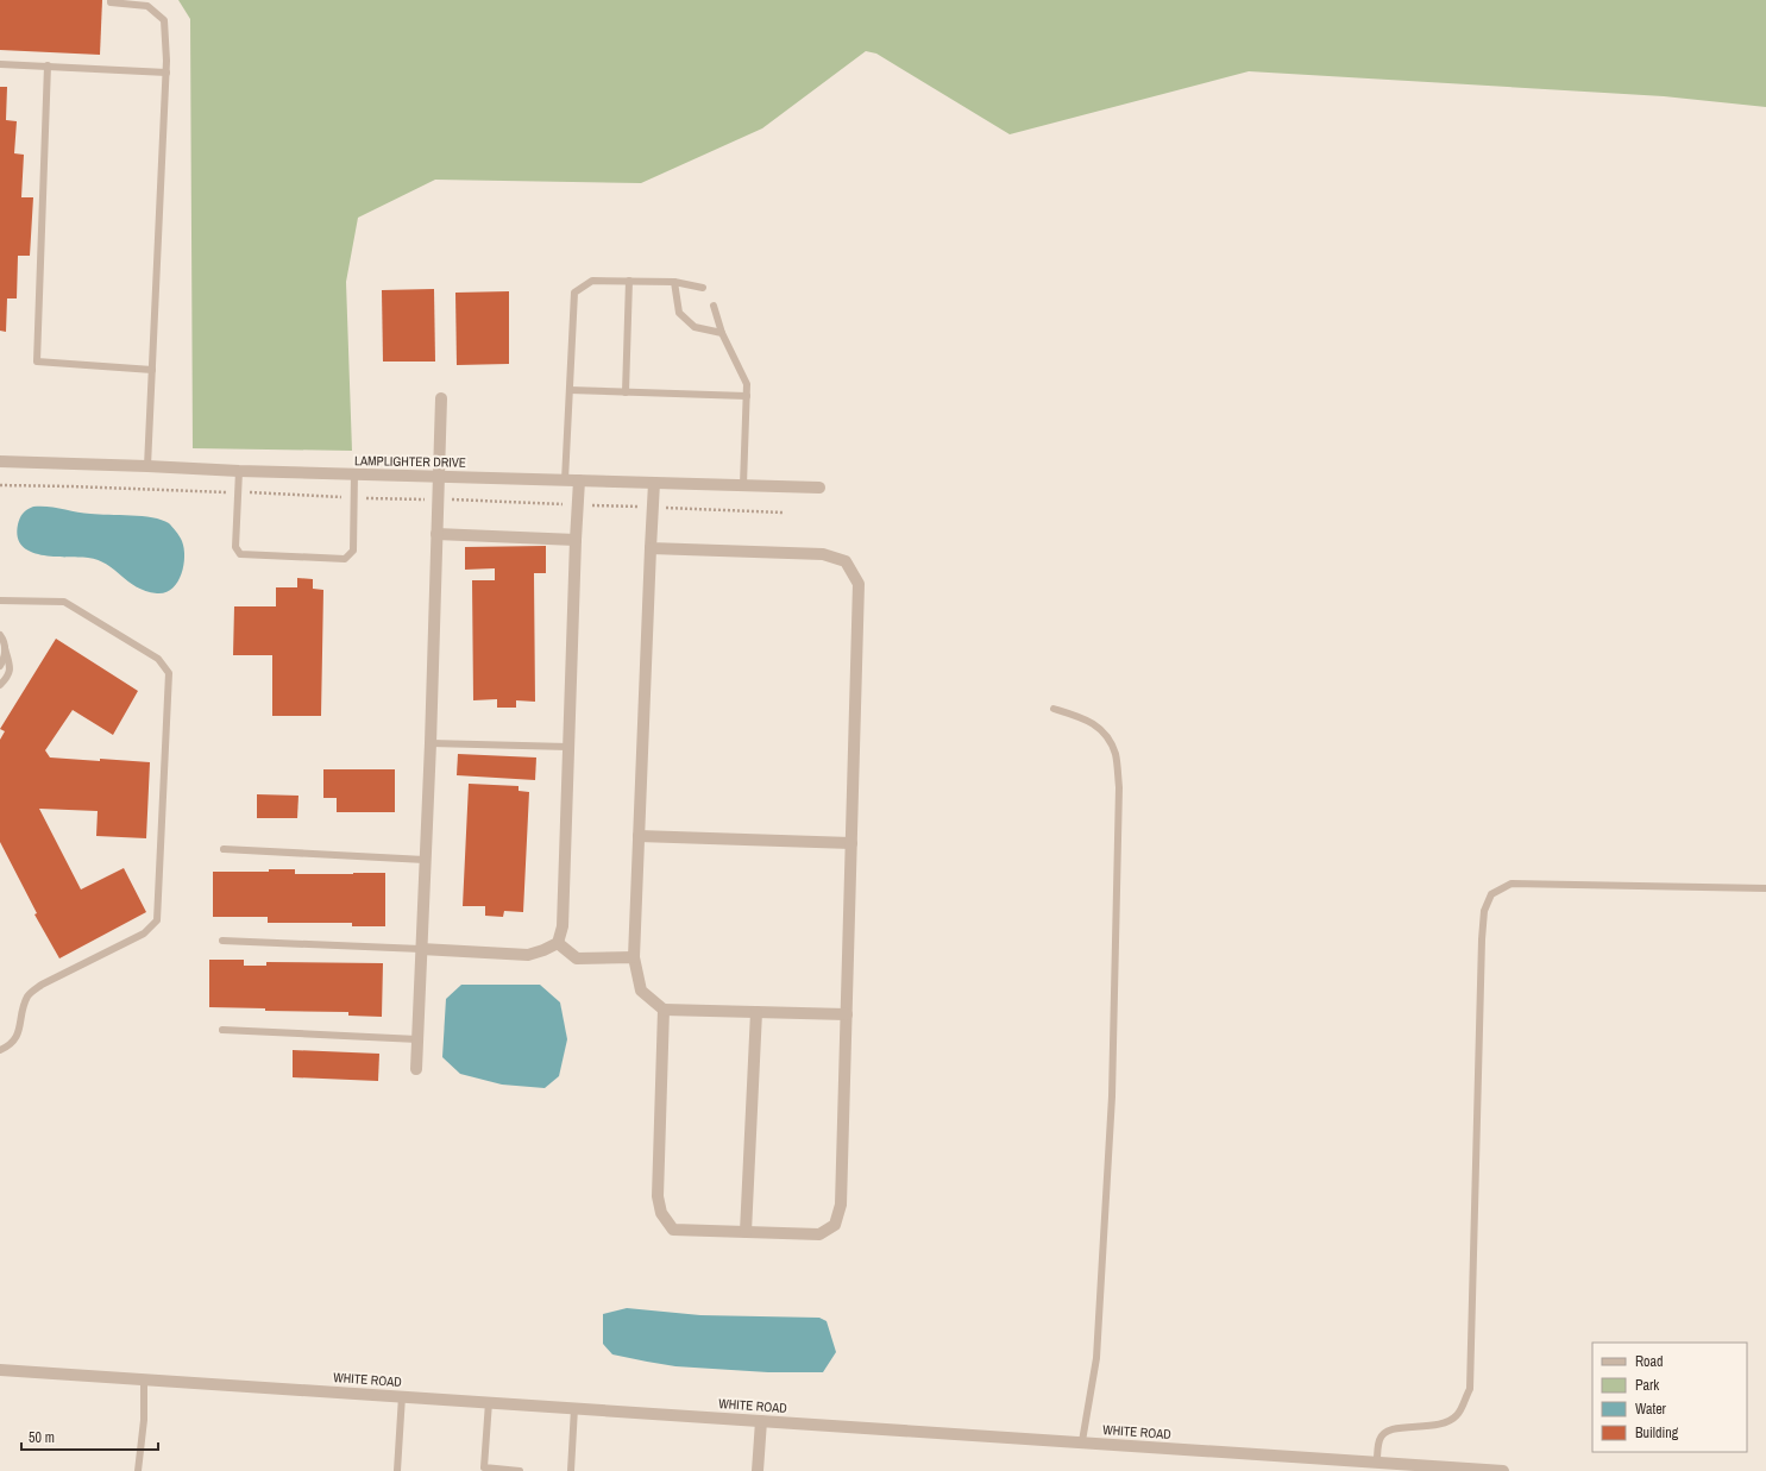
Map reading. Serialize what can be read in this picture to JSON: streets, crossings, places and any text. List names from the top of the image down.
{
  "streets": {
    "street": ["LAMPLIGHTER DRIVE", "WHITE ROAD"]
  },
  "legend": [
    "Road",
    "Park",
    "Water",
    "Building"
  ],
  "scale_bar": "50 m"
}
